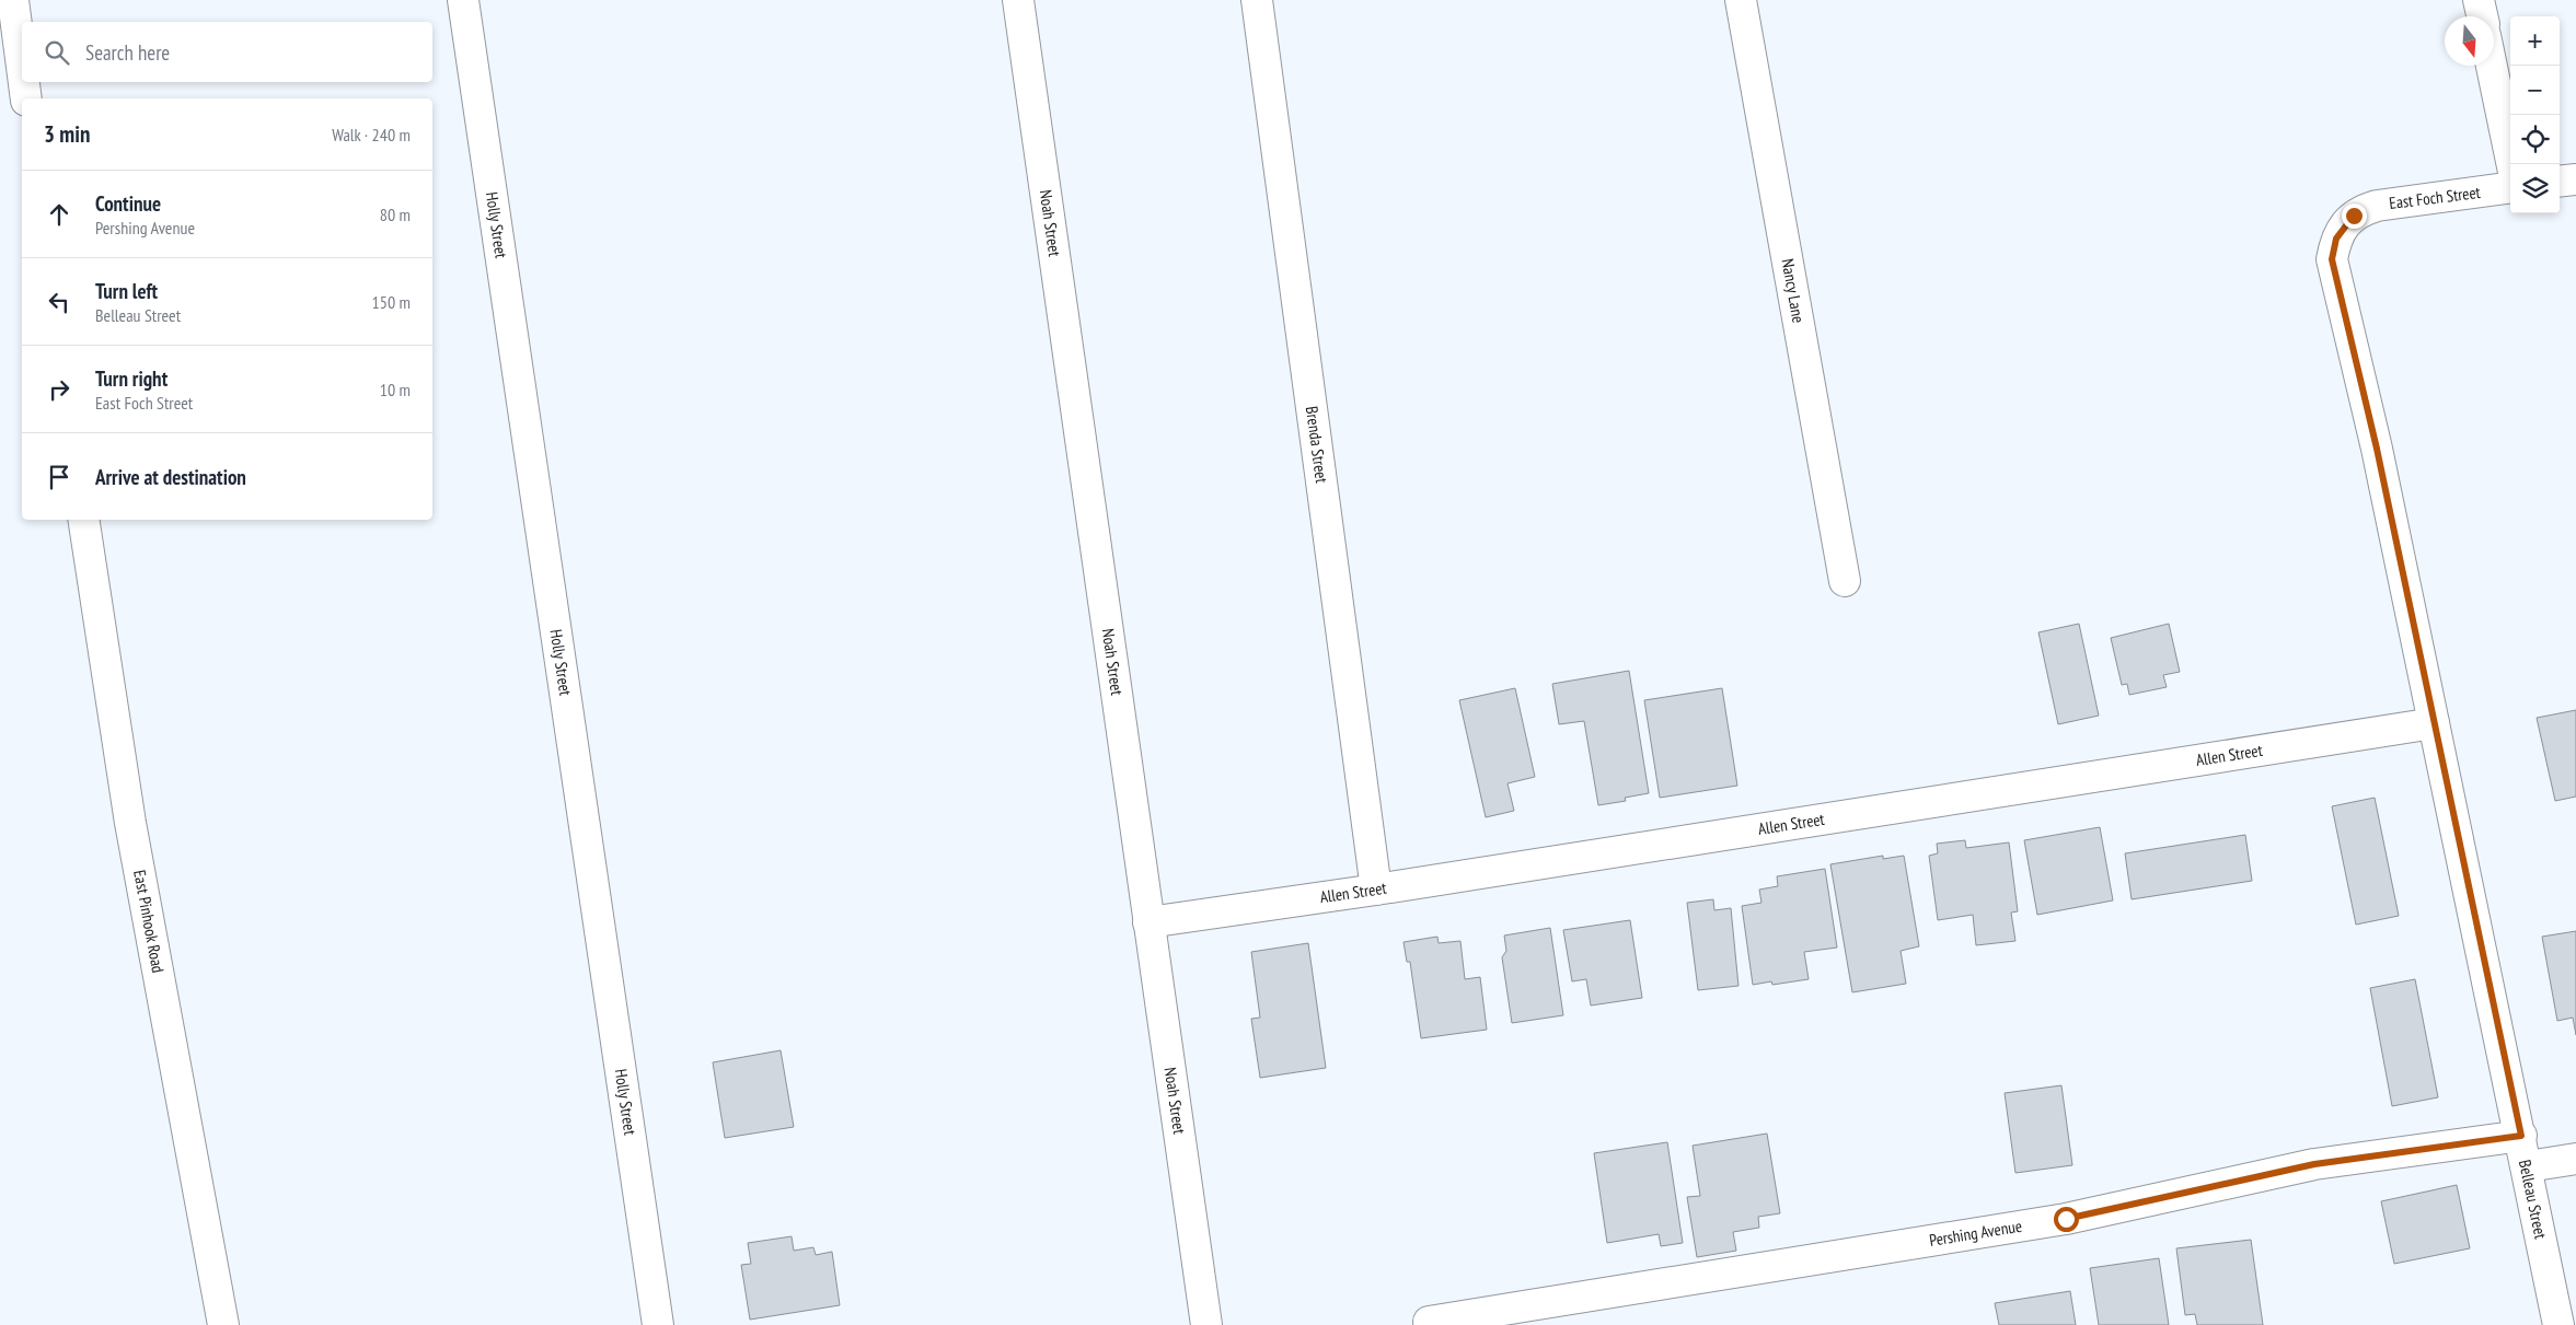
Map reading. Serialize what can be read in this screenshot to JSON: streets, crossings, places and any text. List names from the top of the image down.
{
  "streets": {
    "street": [
      "East Foch Street",
      "Holly Street",
      "Noah Street",
      "Nancy Lane",
      "Brenda Street",
      "Allen Street",
      "East Pinhook Road",
      "Belleau Street",
      "Pershing Avenue"
    ]
  },
  "crossings": [
    ["East Foch Street", "Belleau Street"],
    ["Noah Street", "Allen Street"],
    ["Brenda Street", "Allen Street"],
    ["Allen Street", "Belleau Street"],
    ["Belleau Street", "Pershing Avenue"]
  ],
  "north": "bottom",
  "page": {
    "map_buttons": ["+", "−"],
    "search": "Search here",
    "heading": ["3 min", "Walk · 240 m"],
    "list": [
      ["Continue", "Pershing Avenue", "80 m"],
      ["Turn left", "Belleau Street", "150 m"],
      ["Turn right", "East Foch Street", "10 m"],
      "Arrive at destination"
    ]
  }
}
